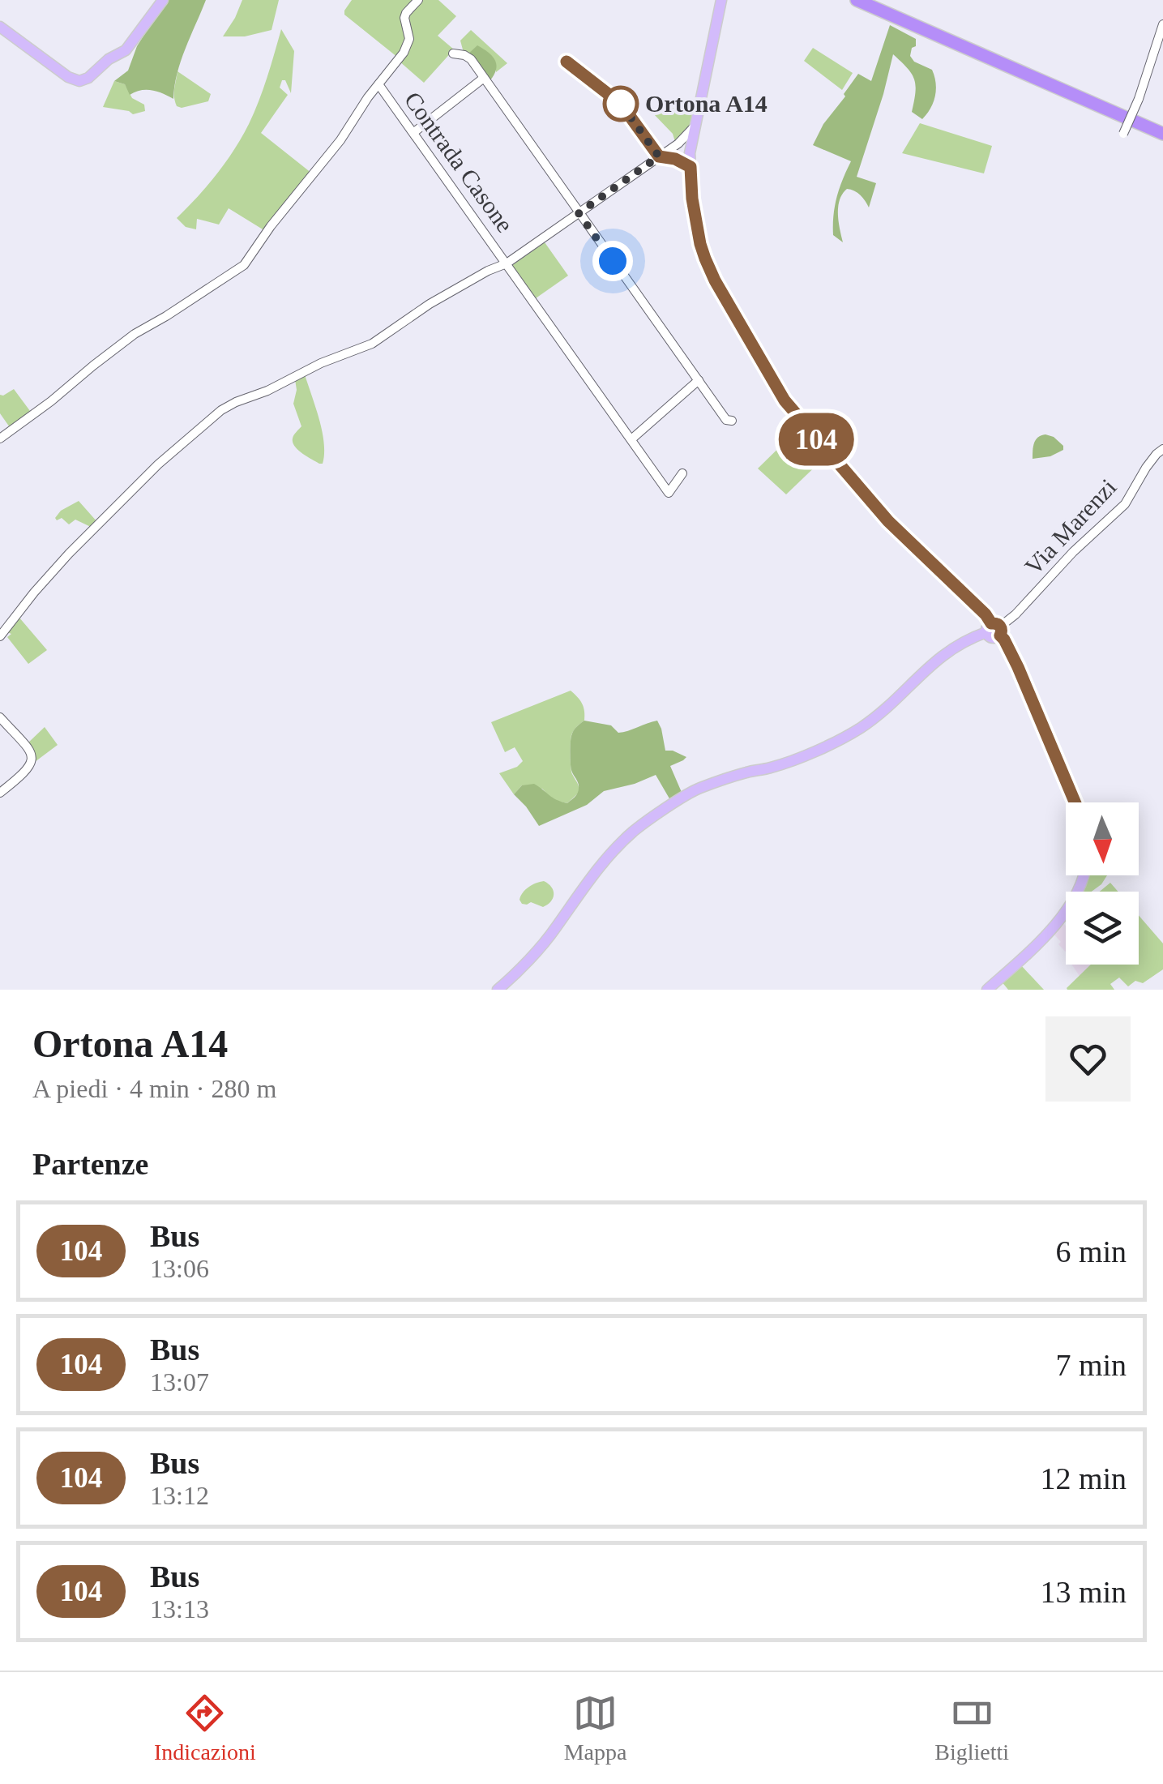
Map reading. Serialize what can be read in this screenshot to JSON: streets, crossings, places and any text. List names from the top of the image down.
{
  "streets": {
    "street": ["Contrada Casone", "Via Marenzi"]
  },
  "places": ["Ortona A14"],
  "lines": ["bus line 104"],
  "north": "bottom",
  "page": {
    "on_map": "104",
    "heading": [
      ["Ortona A14", "A piedi · 4 min · 280 m"],
      "Partenze"
    ],
    "list": [
      {
        "mark": "104",
        "name": "Bus",
        "note": "13:06",
        "value": "6 min"
      },
      {
        "mark": "104",
        "name": "Bus",
        "note": "13:07",
        "value": "7 min"
      },
      {
        "mark": "104",
        "name": "Bus",
        "note": "13:12",
        "value": "12 min"
      },
      {
        "mark": "104",
        "name": "Bus",
        "note": "13:13",
        "value": "13 min"
      }
    ],
    "tabs": ["Indicazioni", "Mappa", "Biglietti"]
  }
}
